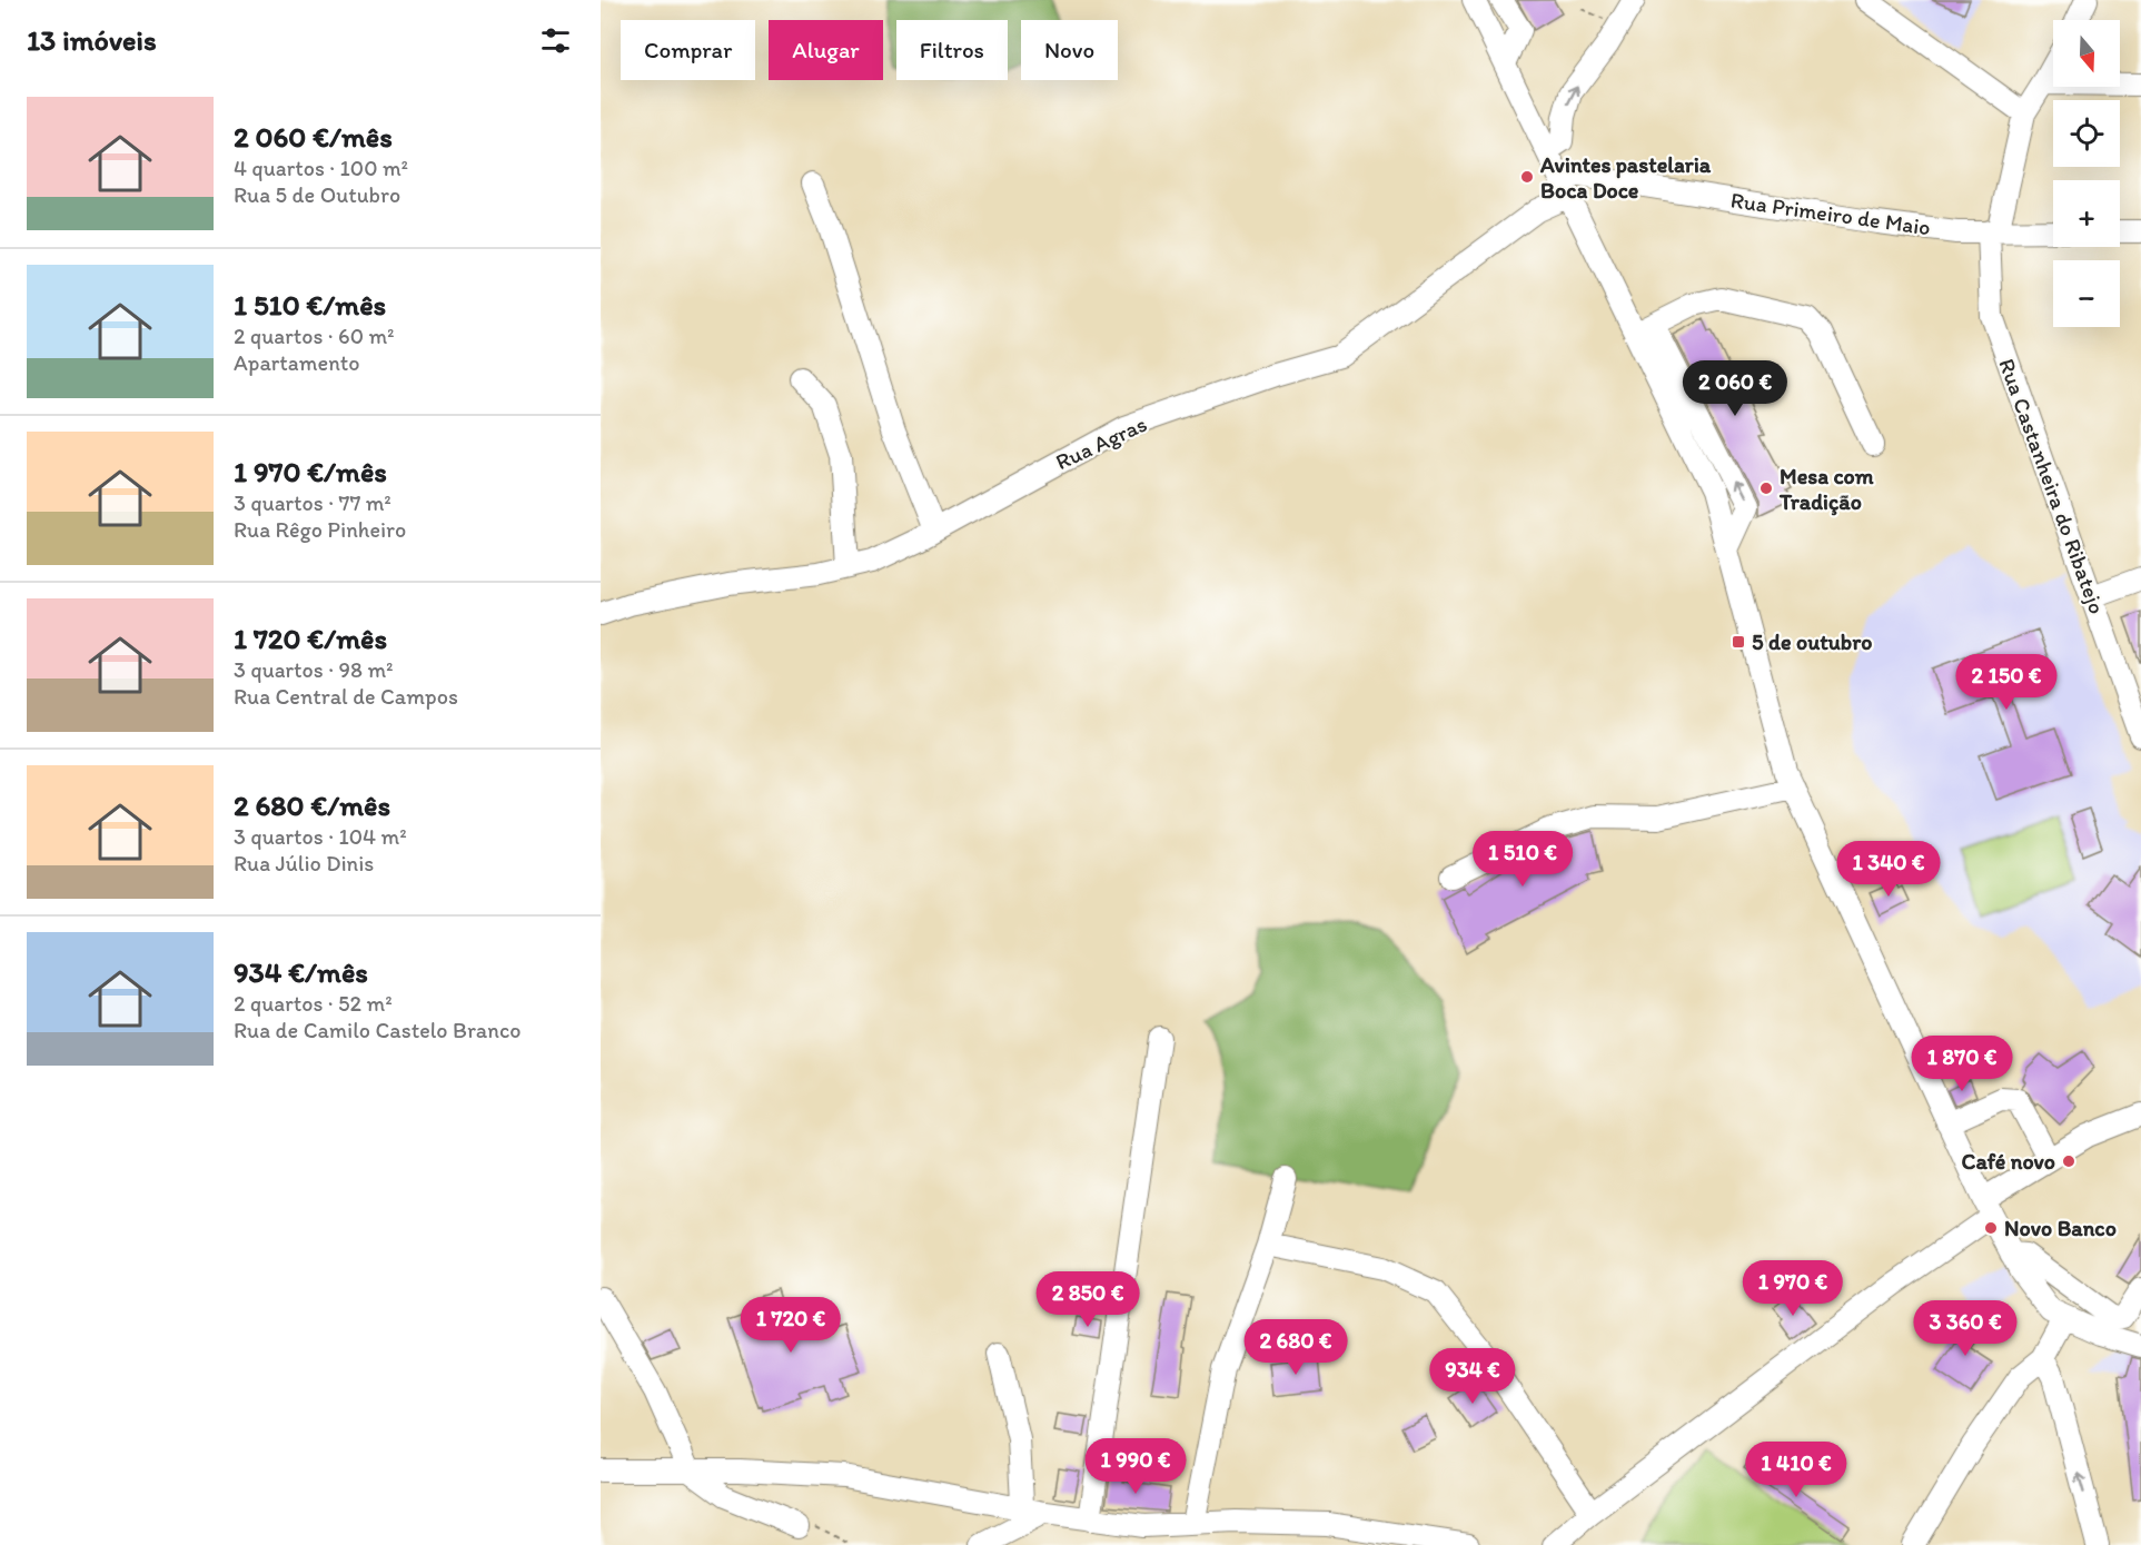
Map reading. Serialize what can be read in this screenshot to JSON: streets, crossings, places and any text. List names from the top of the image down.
{
  "streets": {
    "street": ["Rua Primeiro de Maio", "Rua Agras", "Rua Castanheira do Ribatejo"]
  },
  "crossings": [
    ["Rua Primeiro de Maio", "Rua Castanheira do Ribatejo"]
  ],
  "places": {
    "other": [
      "Avintes pastelaria Boca Doce",
      "Mesa com Tradição",
      "Café novo",
      "Novo Banco"
    ],
    "transit": ["5 de outubro"]
  },
  "north": "bottom",
  "page": {
    "heading": "13 imóveis",
    "map_buttons": ["+", "−"],
    "chip": [
      "Comprar",
      "Alugar",
      "Filtros",
      "Novo"
    ],
    "list": [
      {
        "name": "2 060 €/mês",
        "note": "4 quartos · 100 m² · Rua 5 de Outubro"
      },
      {
        "name": "1 510 €/mês",
        "note": "2 quartos · 60 m² · Apartamento"
      },
      {
        "name": "1 970 €/mês",
        "note": "3 quartos · 77 m² · Rua Rêgo Pinheiro"
      },
      {
        "name": "1 720 €/mês",
        "note": "3 quartos · 98 m² · Rua Central de Campos"
      },
      {
        "name": "2 680 €/mês",
        "note": "3 quartos · 104 m² · Rua Júlio Dinis"
      },
      {
        "name": "934 €/mês",
        "note": "2 quartos · 52 m² · Rua de Camilo Castelo Branco"
      }
    ],
    "price": [
      "2 060 €",
      "2 150 €",
      "1 510 €",
      "1 340 €",
      "1 870 €",
      "1 970 €",
      "2 850 €",
      "1 720 €",
      "3 360 €",
      "2 680 €",
      "934 €",
      "1 990 €",
      "1 410 €"
    ]
  }
}
